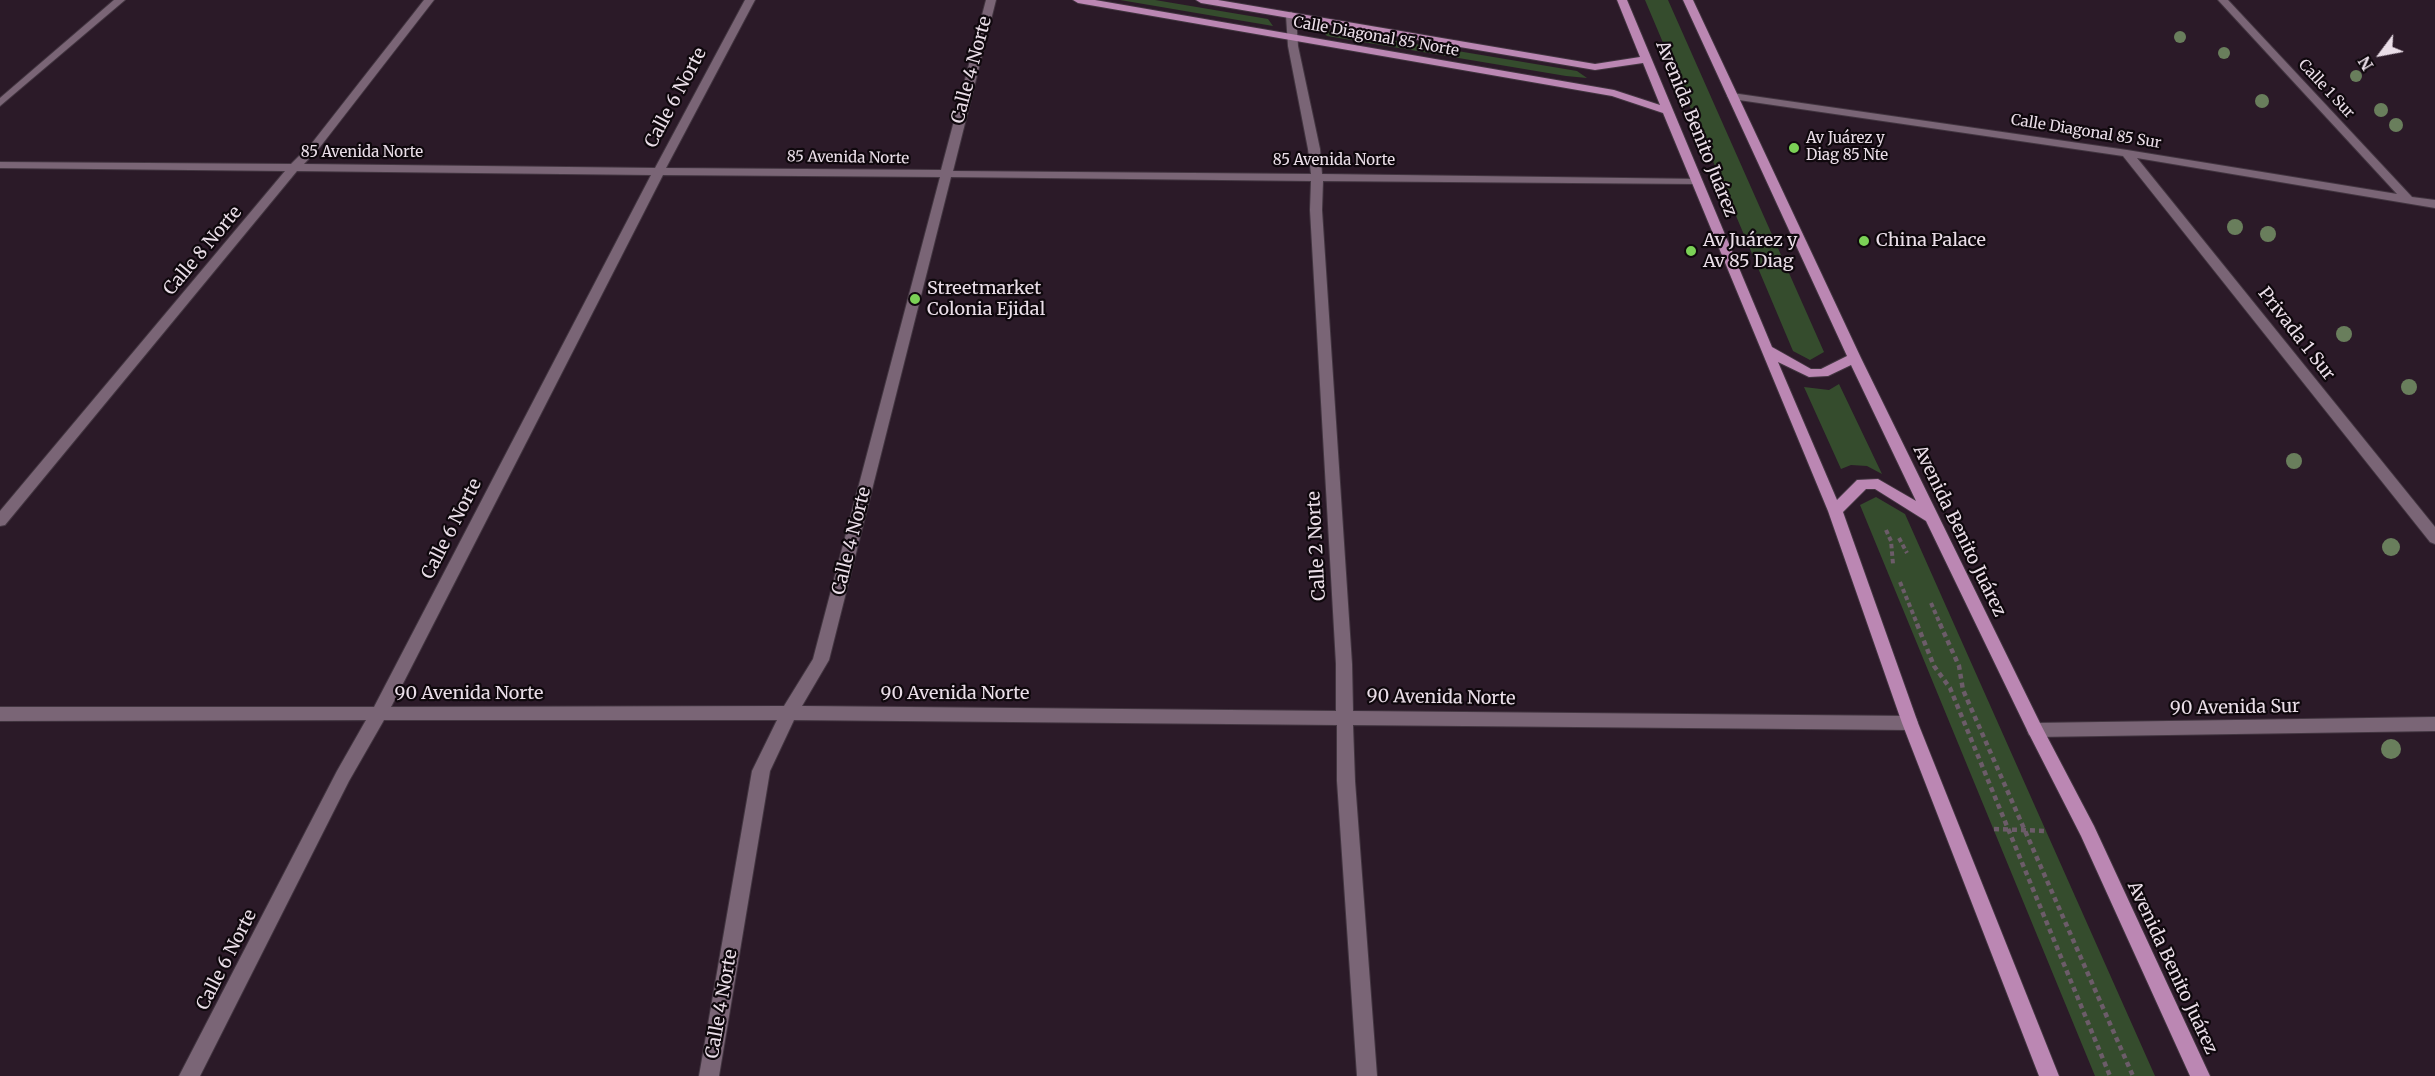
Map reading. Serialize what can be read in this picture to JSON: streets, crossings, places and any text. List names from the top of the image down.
{
  "streets": {
    "main road": ["Calle Diagonal 85 Norte", "Avenida Benito Juárez"],
    "street": [
      "Calle 4 Norte",
      "Calle 1 Sur",
      "Calle 6 Norte",
      "Calle Diagonal 85 Sur",
      "85 Avenida Norte",
      "Calle 8 Norte",
      "Privada 1 Sur",
      "Calle 2 Norte",
      "90 Avenida Norte",
      "90 Avenida Sur"
    ]
  },
  "crossings": [
    ["Calle Diagonal 85 Norte", "Avenida Benito Juárez"],
    ["Calle Diagonal 85 Norte", "Calle 2 Norte"],
    ["Calle 4 Norte", "85 Avenida Norte"],
    ["Calle 4 Norte", "90 Avenida Norte"],
    ["Calle 1 Sur", "Calle Diagonal 85 Sur"],
    ["Calle 6 Norte", "85 Avenida Norte"],
    ["Calle 6 Norte", "90 Avenida Norte"],
    ["Avenida Benito Juárez", "Calle Diagonal 85 Sur"],
    ["Avenida Benito Juárez", "85 Avenida Norte"],
    ["Avenida Benito Juárez", "90 Avenida Norte"],
    ["Avenida Benito Juárez", "90 Avenida Sur"],
    ["Calle Diagonal 85 Sur", "Privada 1 Sur"],
    ["85 Avenida Norte", "Calle 8 Norte"],
    ["85 Avenida Norte", "Calle 2 Norte"],
    ["Calle 2 Norte", "90 Avenida Norte"]
  ],
  "places": [
    "Av Juárez y Diag 85 Nte",
    "China Palace",
    "Av Juárez y Av 85 Diag",
    "Streetmarket Colonia Ejidal"
  ],
  "north": "bottom left"
}
